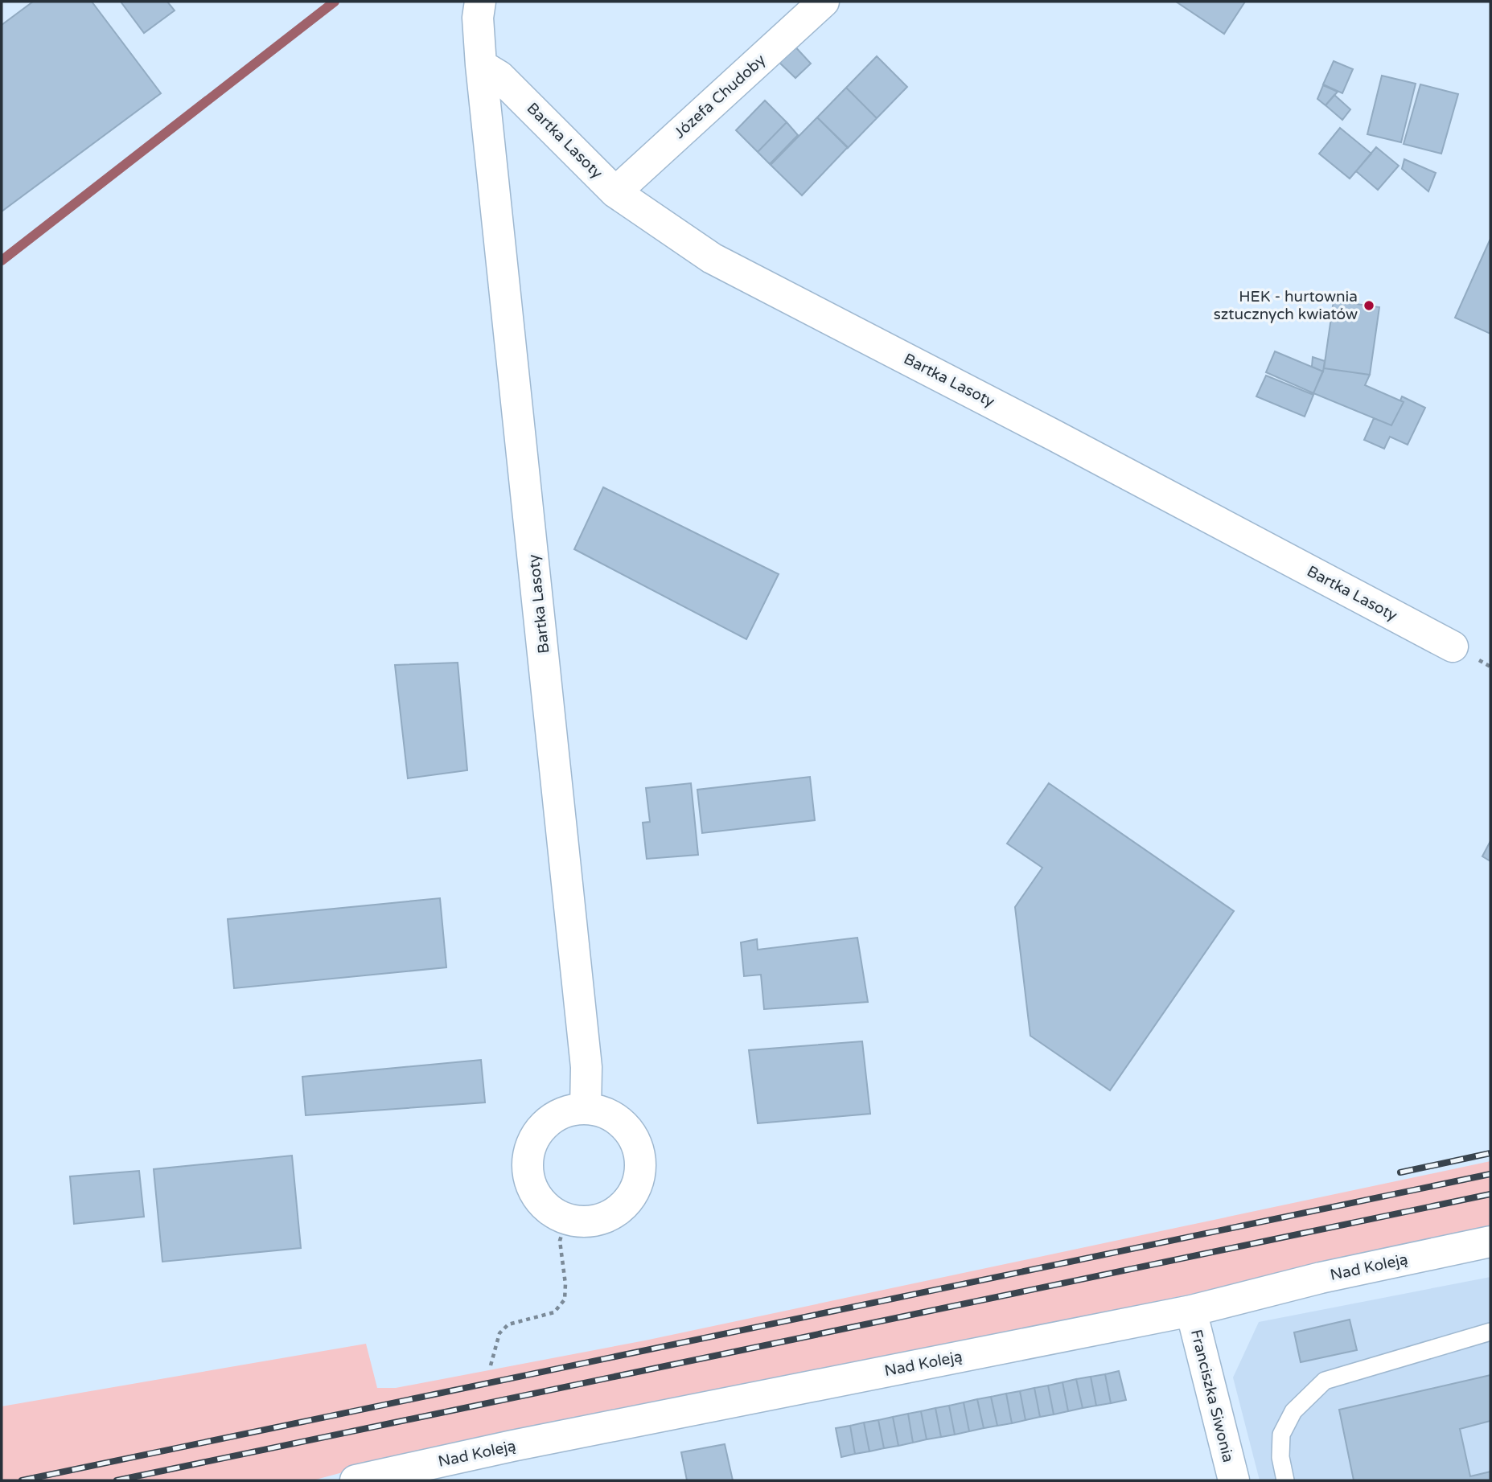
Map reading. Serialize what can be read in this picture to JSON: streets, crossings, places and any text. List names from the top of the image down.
{
  "streets": {
    "street": [
      "Józefa Chudoby",
      "Bartka Lasoty",
      "Nad Koleją",
      "Franciszka Siwonia"
    ]
  },
  "crossings": [
    ["Józefa Chudoby", "Bartka Lasoty"],
    ["Nad Koleją", "Franciszka Siwonia"]
  ],
  "places": ["HEK - hurtownia sztucznych kwiatów"]
}
